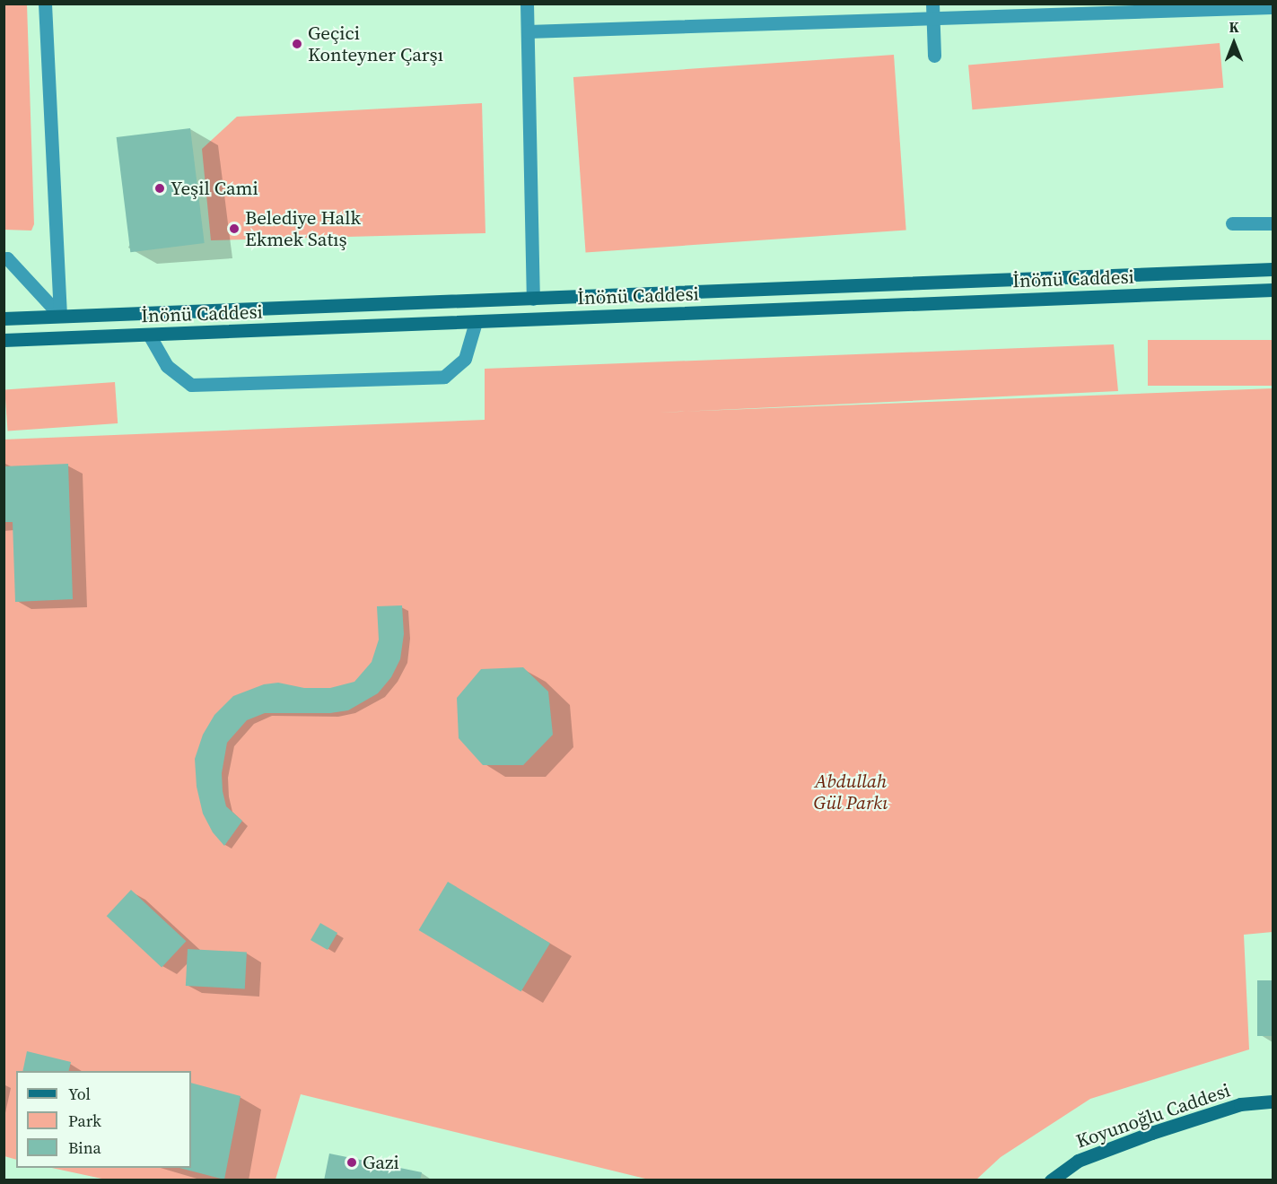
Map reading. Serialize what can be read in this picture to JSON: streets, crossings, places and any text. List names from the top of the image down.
{
  "streets": {
    "main road": ["İnönü Caddesi", "Koyunoğlu Caddesi"]
  },
  "parks": ["Abdullah Gül Parkı"],
  "places": [
    "Geçici Konteyner Çarşı",
    "Yeşil Cami",
    "Belediye Halk Ekmek Satış",
    "Gazi"
  ],
  "legend": ["Yol", "Park", "Bina"],
  "north": "top"
}
